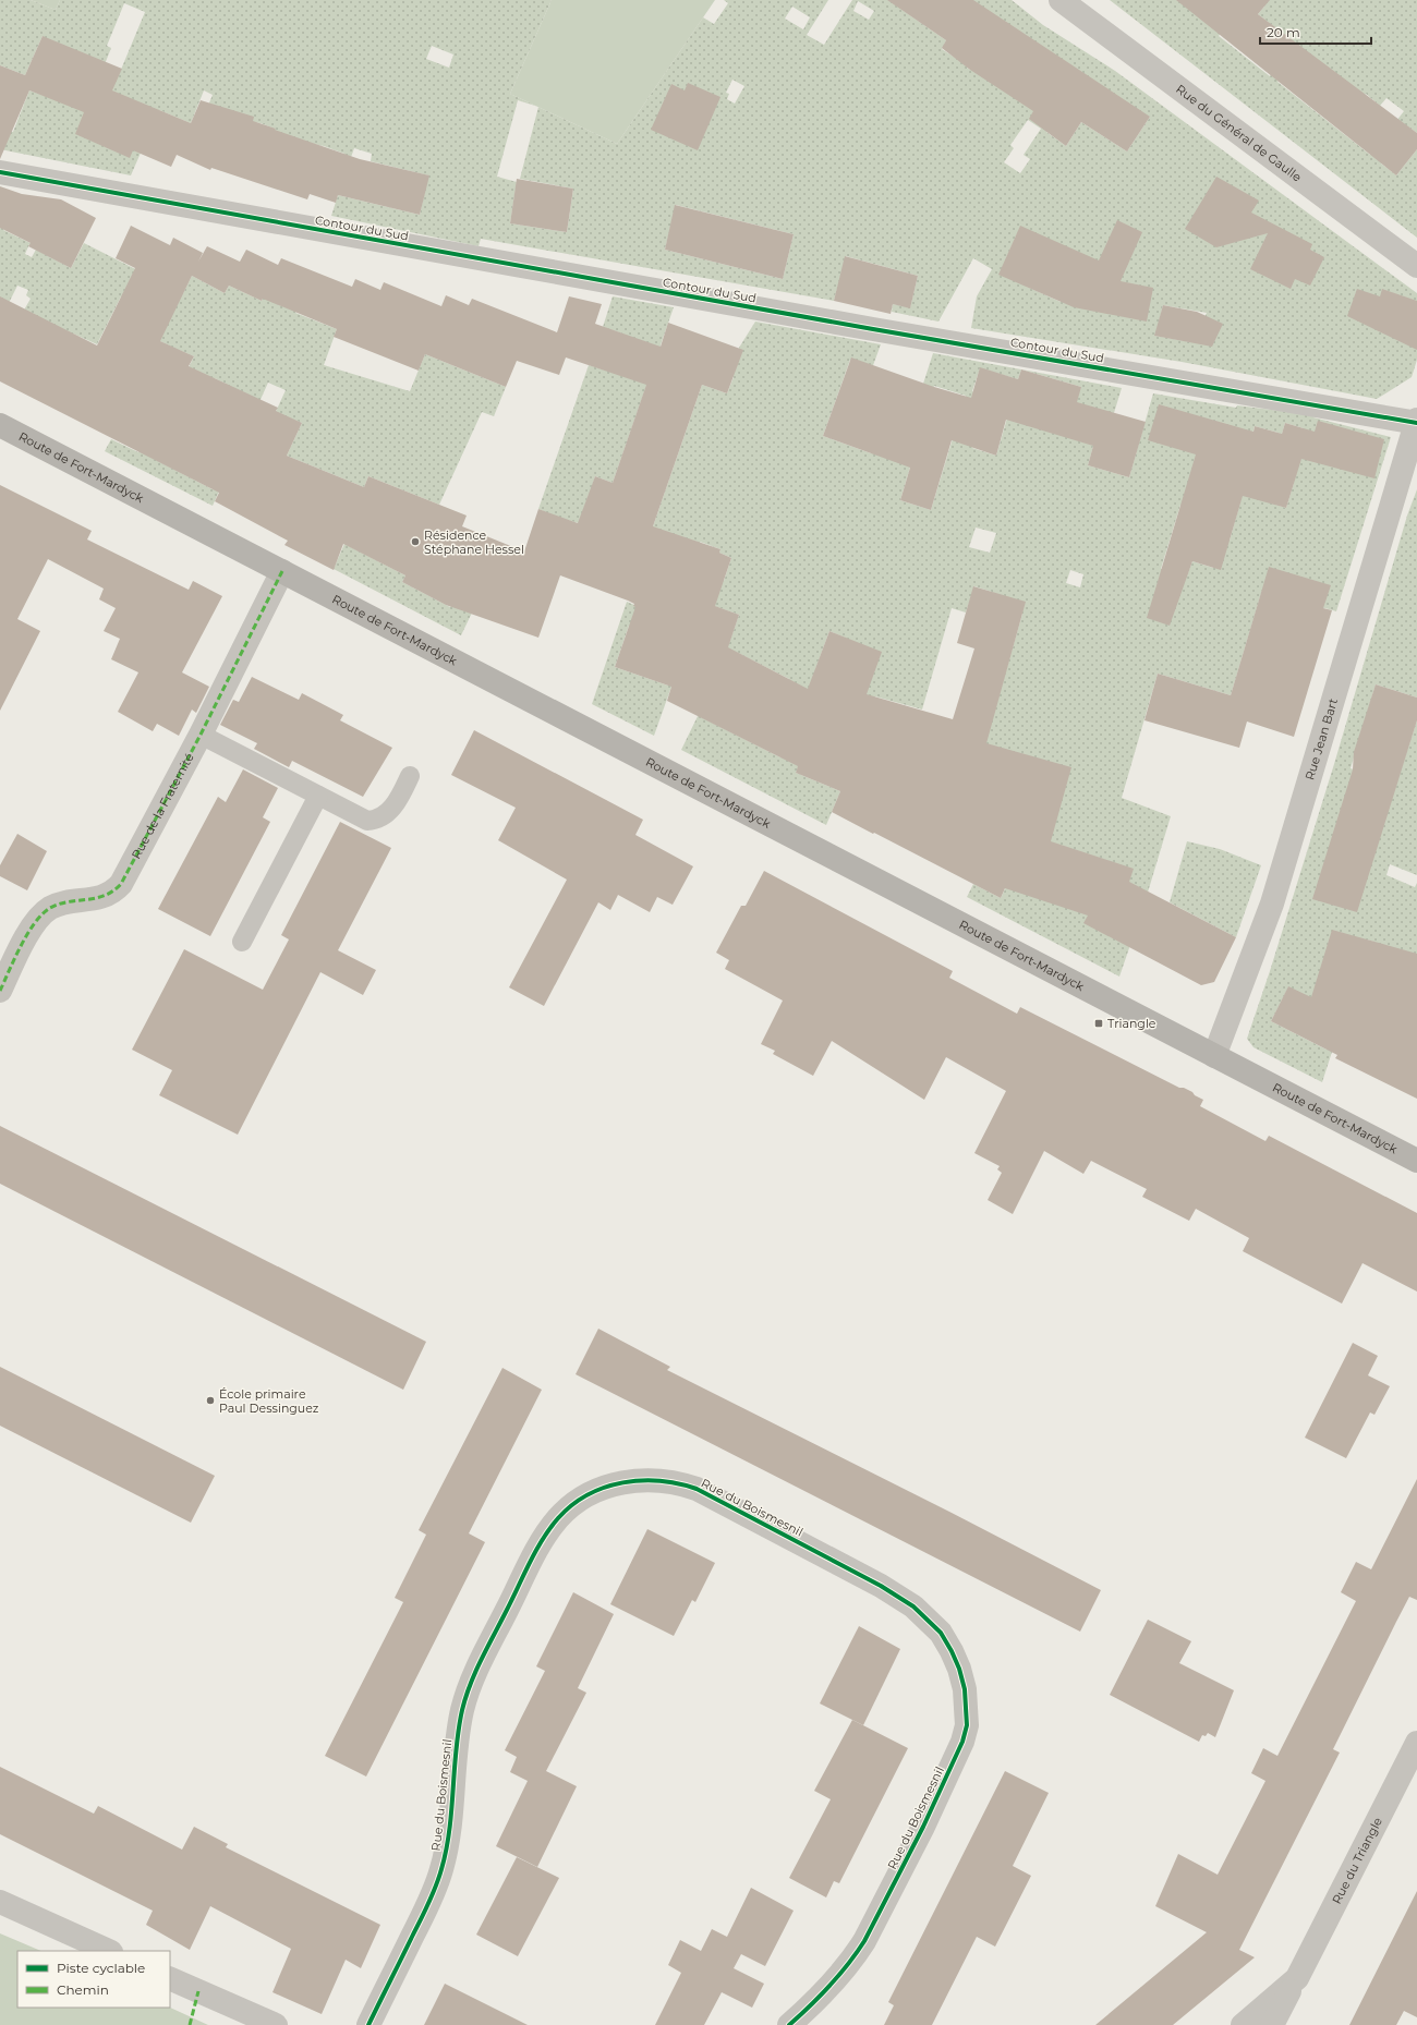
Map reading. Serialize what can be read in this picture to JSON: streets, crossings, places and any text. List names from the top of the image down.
{
  "streets": {
    "main road": ["Route de Fort-Mardyck"],
    "street": [
      "Rue du Général de Gaulle",
      "Contour du Sud",
      "Rue Jean Bart",
      "Rue de la Fraternité",
      "Rue du Boismesnil",
      "Rue du Triangle"
    ]
  },
  "crossings": [
    ["Contour du Sud", "Rue Jean Bart"],
    ["Route de Fort-Mardyck", "Rue Jean Bart"],
    ["Route de Fort-Mardyck", "Rue de la Fraternité"]
  ],
  "places": {
    "other": ["Résidence Stéphane Hessel", "École primaire Paul Dessinguez"],
    "transit": ["Triangle"]
  },
  "legend": ["Piste cyclable", "Chemin"],
  "scale_bar": "20 m"
}
